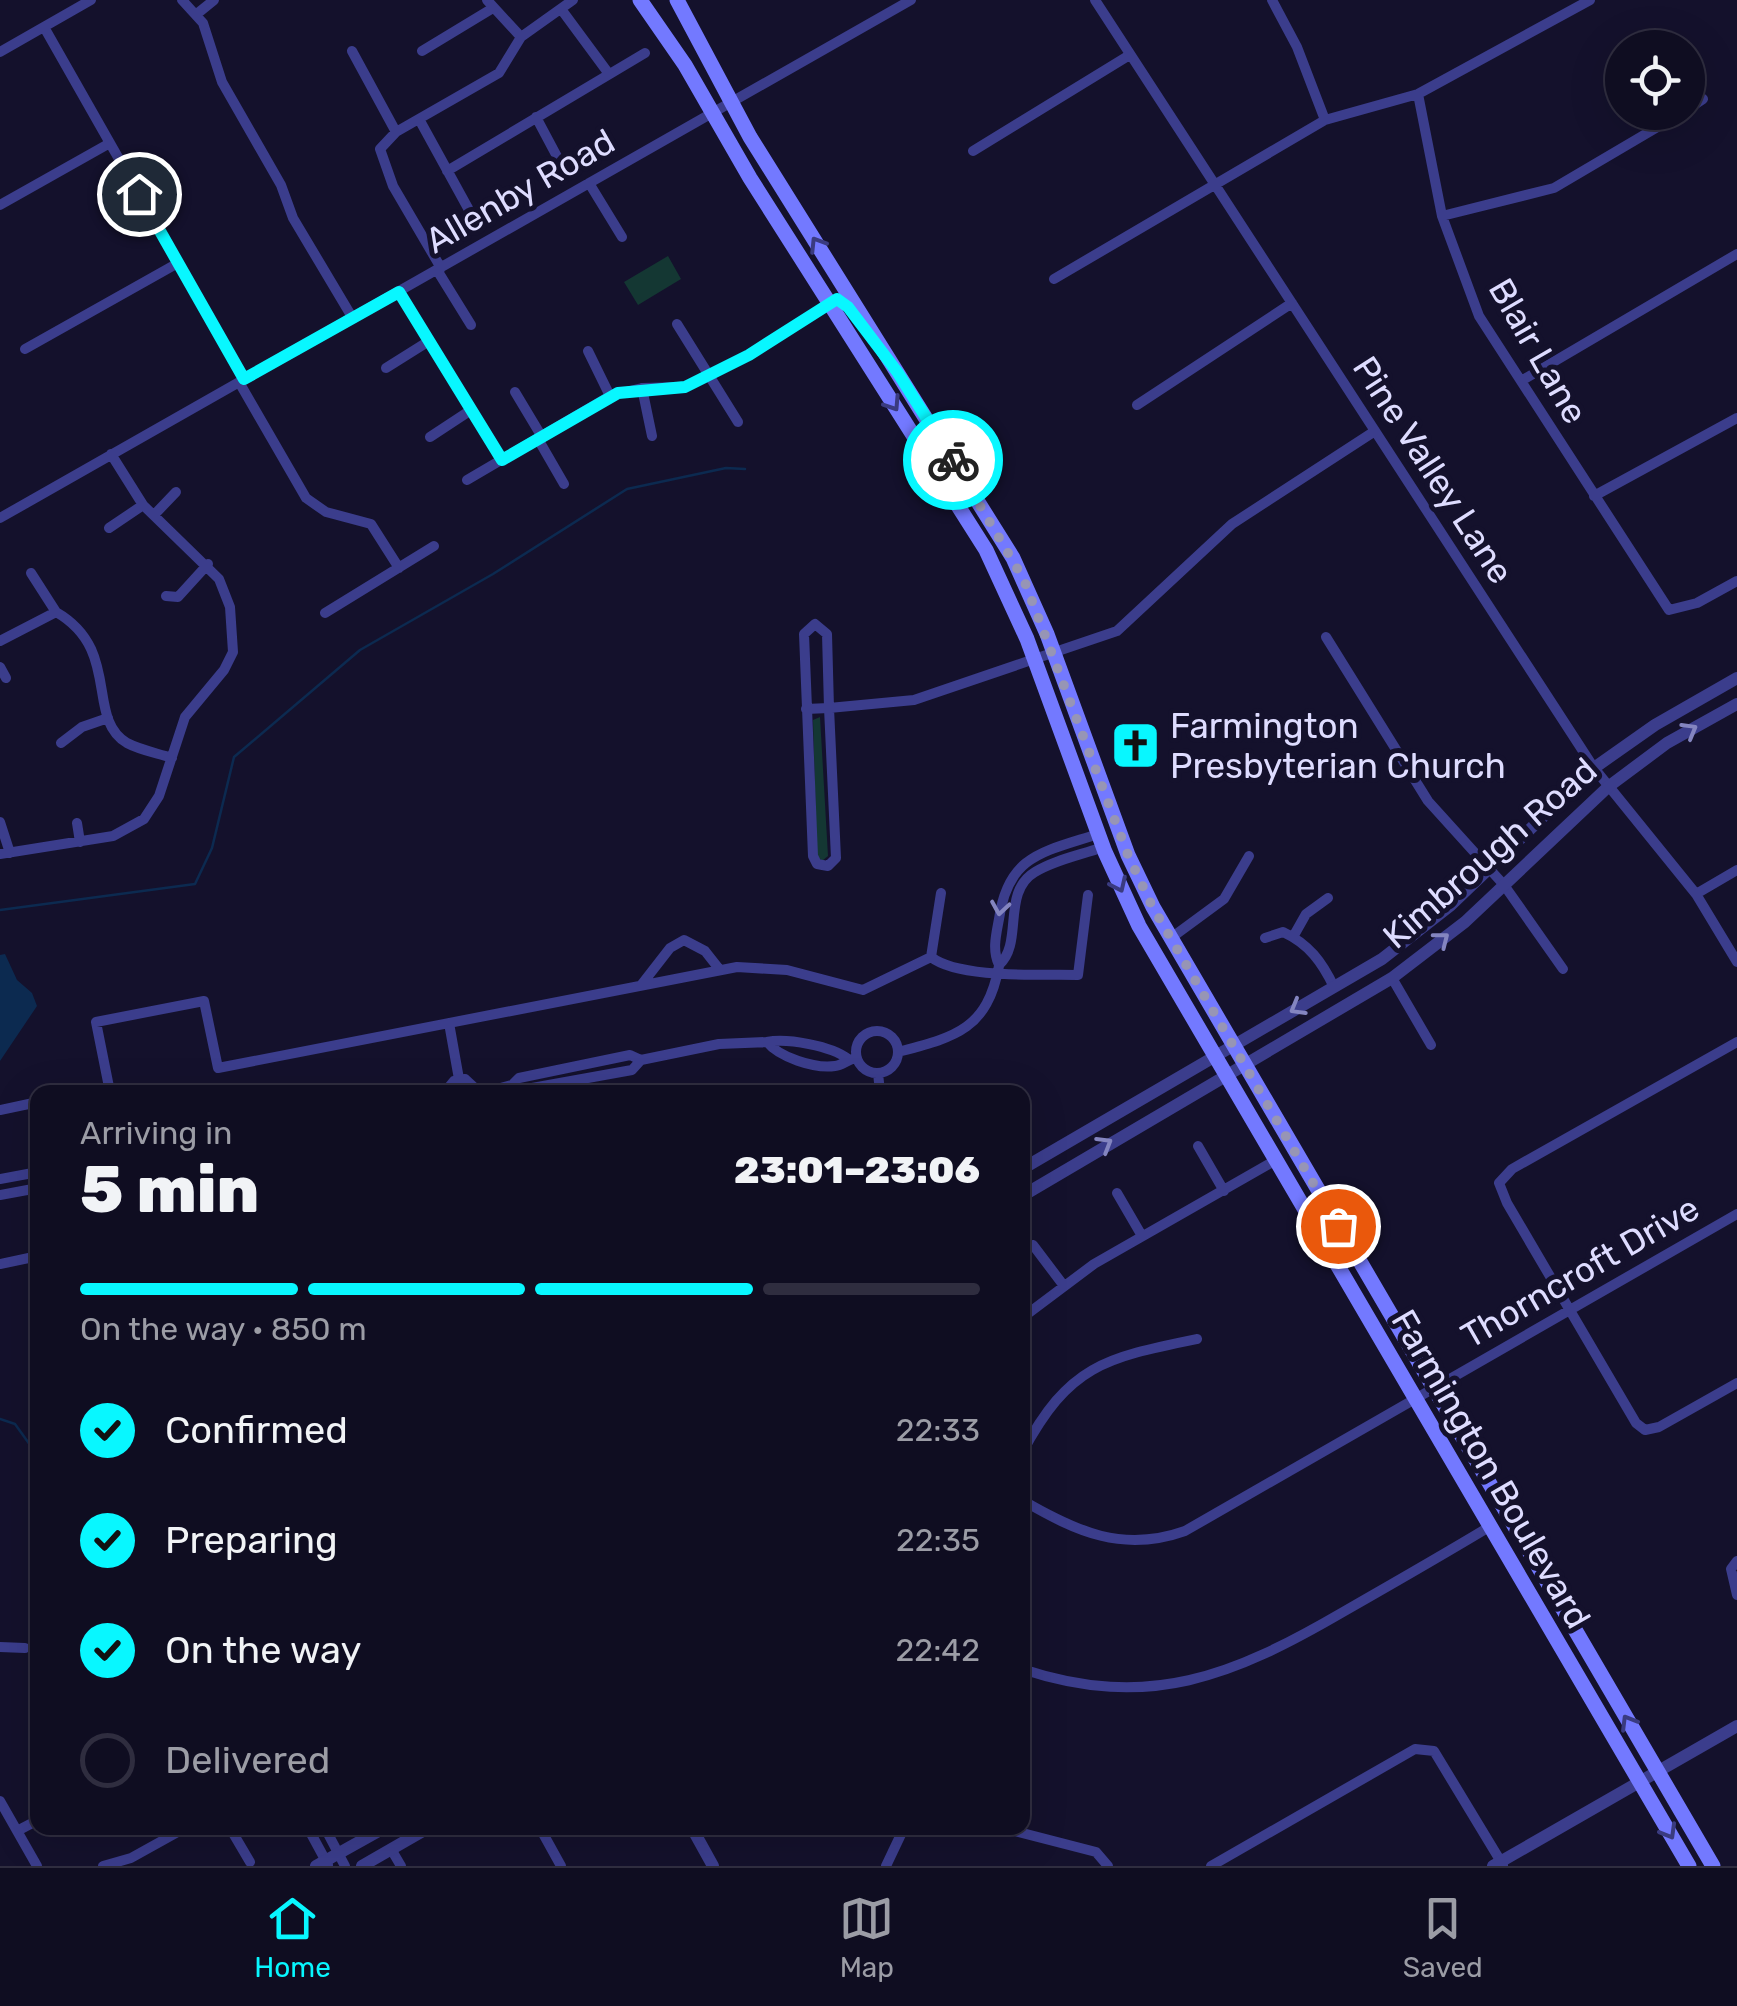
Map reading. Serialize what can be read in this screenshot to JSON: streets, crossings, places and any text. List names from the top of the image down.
{
  "streets": {
    "main road": ["Farmington Boulevard"],
    "street": [
      "Allenby Road",
      "Blair Lane",
      "Pine Valley Lane",
      "Kimbrough Road",
      "Thorncroft Drive"
    ]
  },
  "crossings": [
    ["Allenby Road", "Farmington Boulevard"],
    ["Pine Valley Lane", "Kimbrough Road"],
    ["Kimbrough Road", "Farmington Boulevard"],
    ["Thorncroft Drive", "Farmington Boulevard"]
  ],
  "places": {
    "church": ["Farmington Presbyterian Church"]
  },
  "page": {
    "heading": ["5 min", "Arriving in", "23:01–23:06"],
    "bar": "On the way · 850 m",
    "list": [
      ["Confirmed", "22:33"],
      ["Preparing", "22:35"],
      ["On the way", "22:42"],
      "Delivered"
    ],
    "tabs": ["Home", "Map", "Saved"]
  }
}
